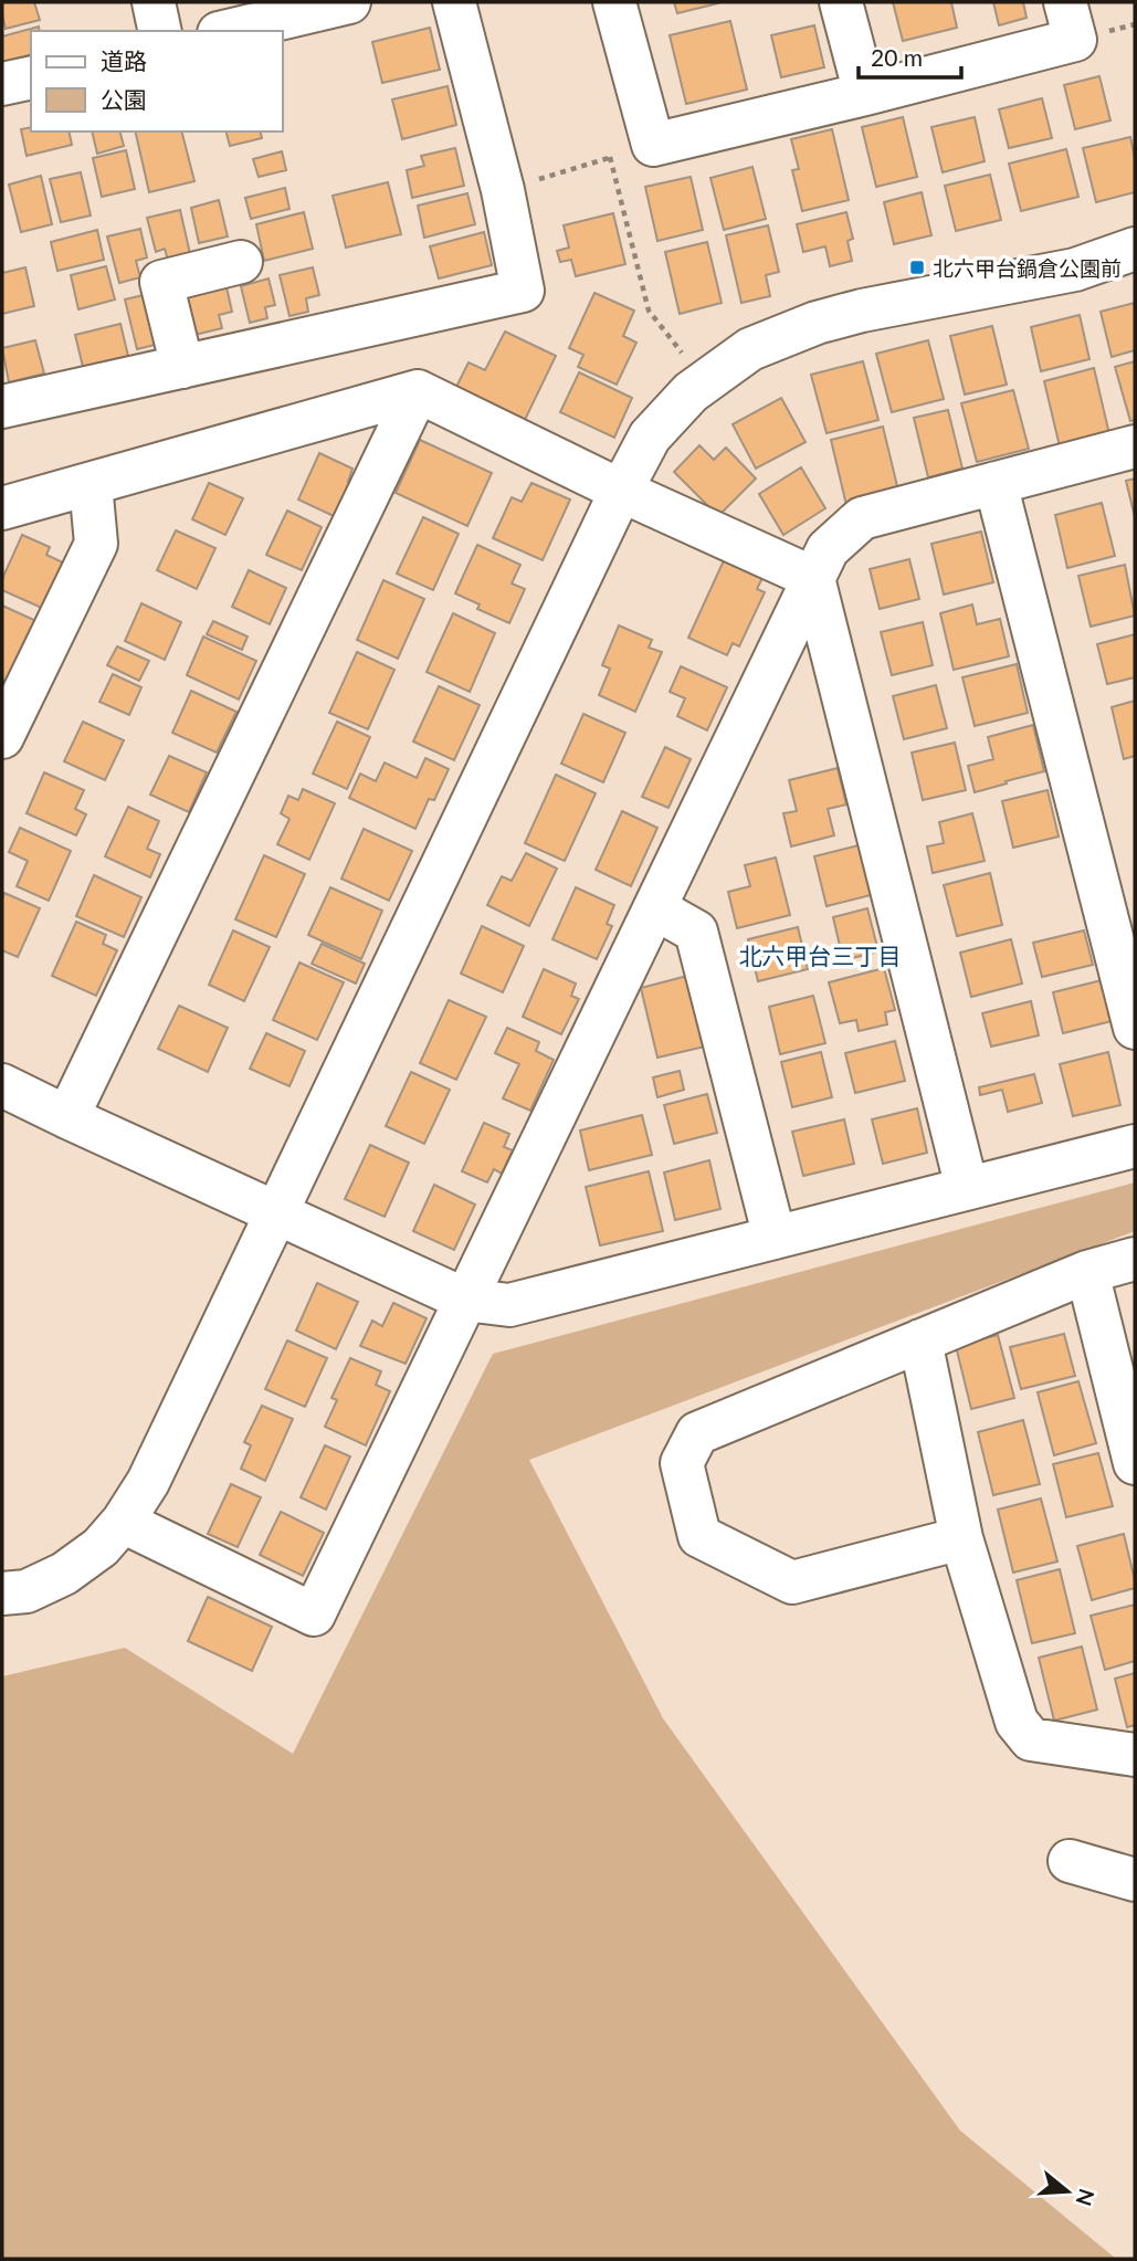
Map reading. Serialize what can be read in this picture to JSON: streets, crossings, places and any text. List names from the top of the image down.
{
  "districts": ["北六甲台三丁目"],
  "places": {
    "transit": ["北六甲台鍋倉公園前"]
  },
  "legend": ["道路", "公園"],
  "scale_bar": "20 m",
  "north": "right"
}
